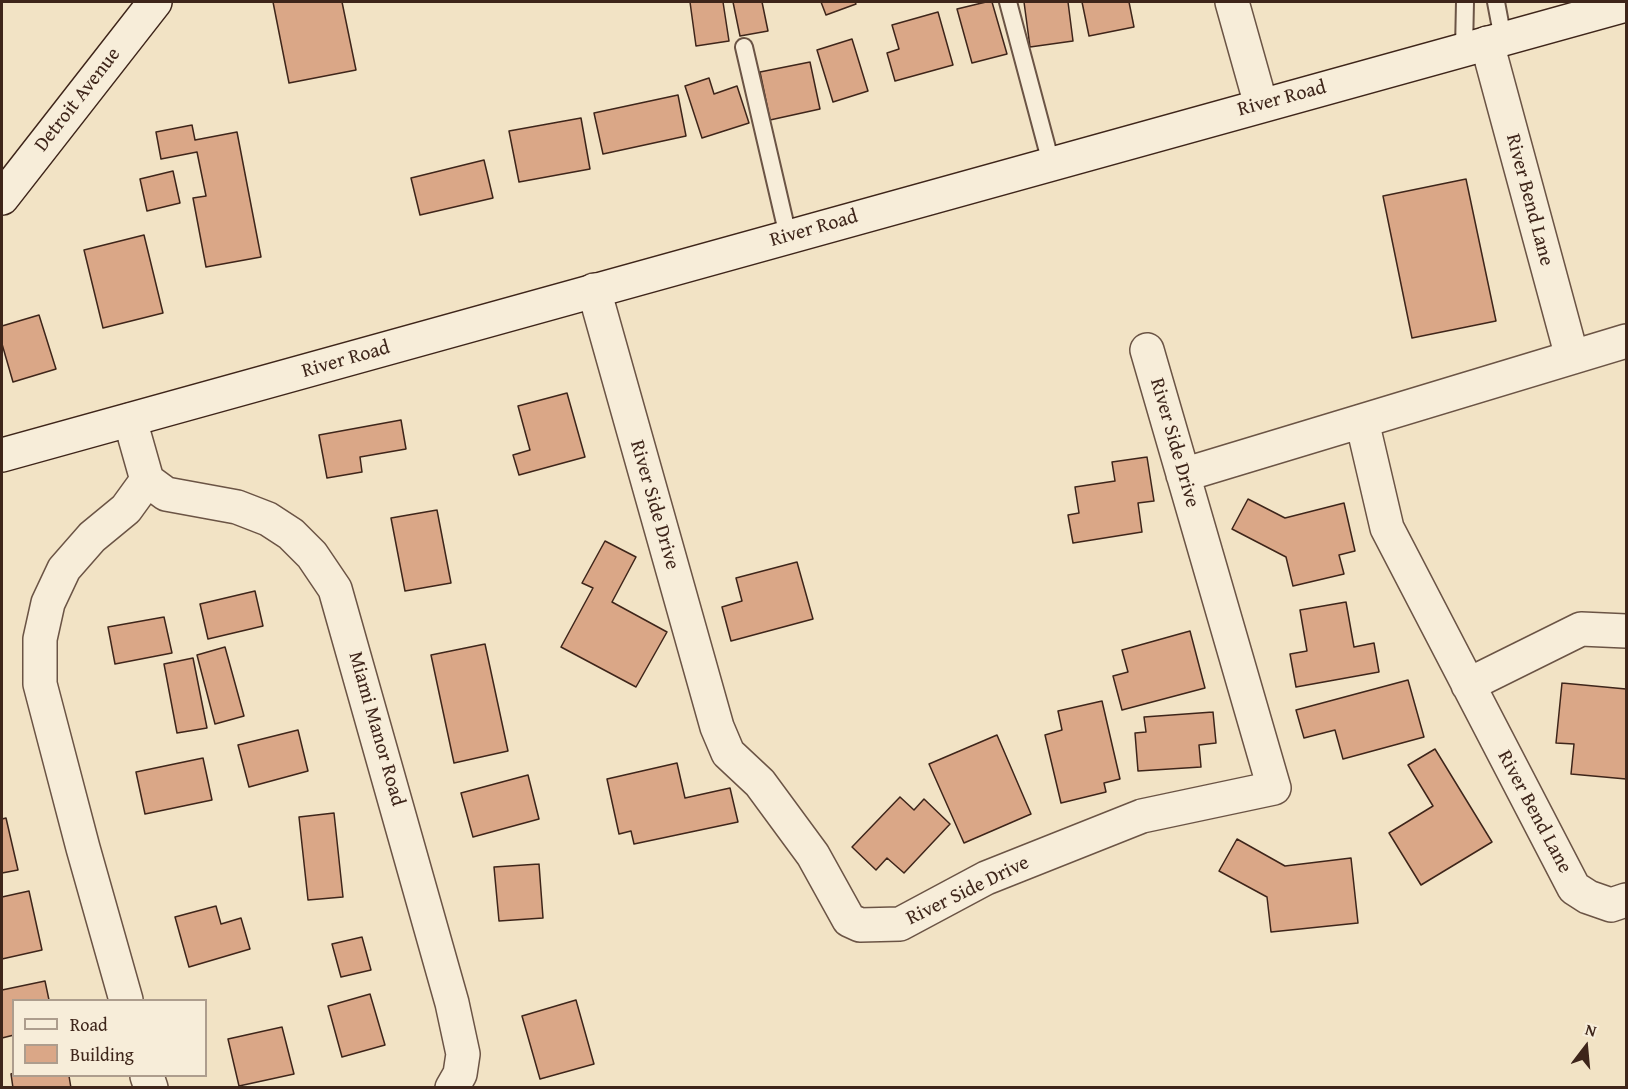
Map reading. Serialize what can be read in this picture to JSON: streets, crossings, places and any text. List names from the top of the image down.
{
  "streets": {
    "street": [
      "River Road",
      "Detroit Avenue",
      "River Bend Lane",
      "River Side Drive",
      "Miami Manor Road"
    ]
  },
  "crossings": [
    ["River Road", "River Bend Lane"],
    ["River Road", "River Side Drive"]
  ],
  "legend": ["Road", "Building"],
  "north": "top"
}
